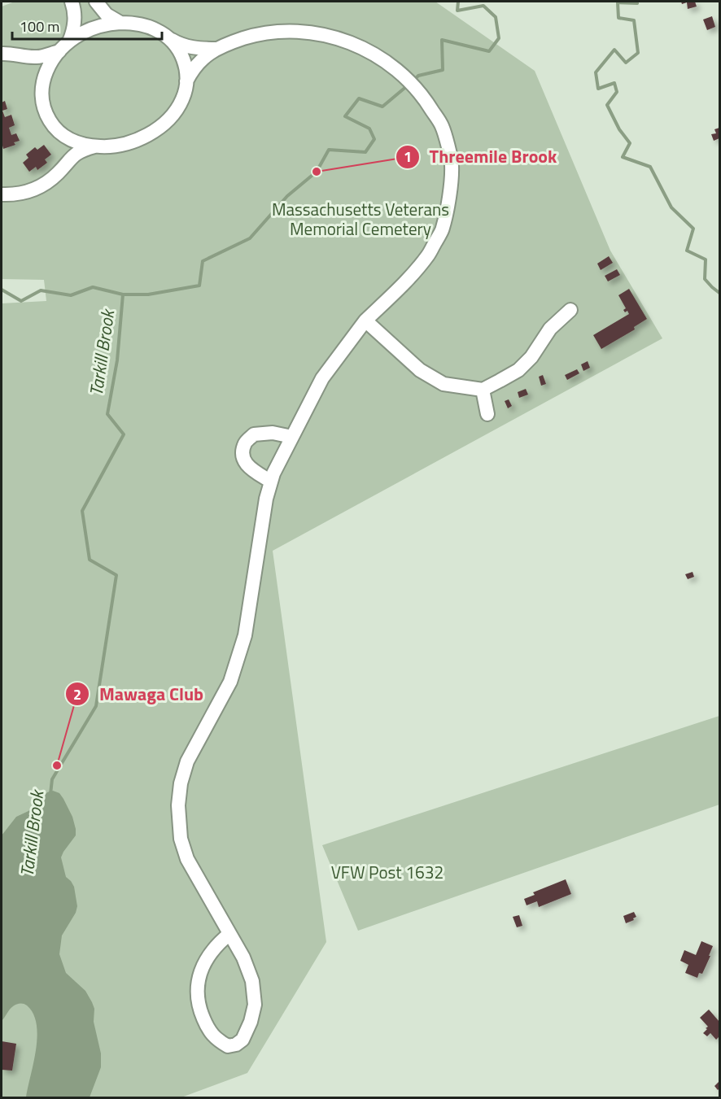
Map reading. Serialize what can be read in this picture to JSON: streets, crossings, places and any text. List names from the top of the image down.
{
  "water": ["Tarkill Brook"],
  "parks": ["Massachusetts Veterans Memorial Cemetery", "VFW Post 1632"],
  "places": ["Threemile Brook", "Mawaga Club"],
  "scale_bar": "100 m"
}
